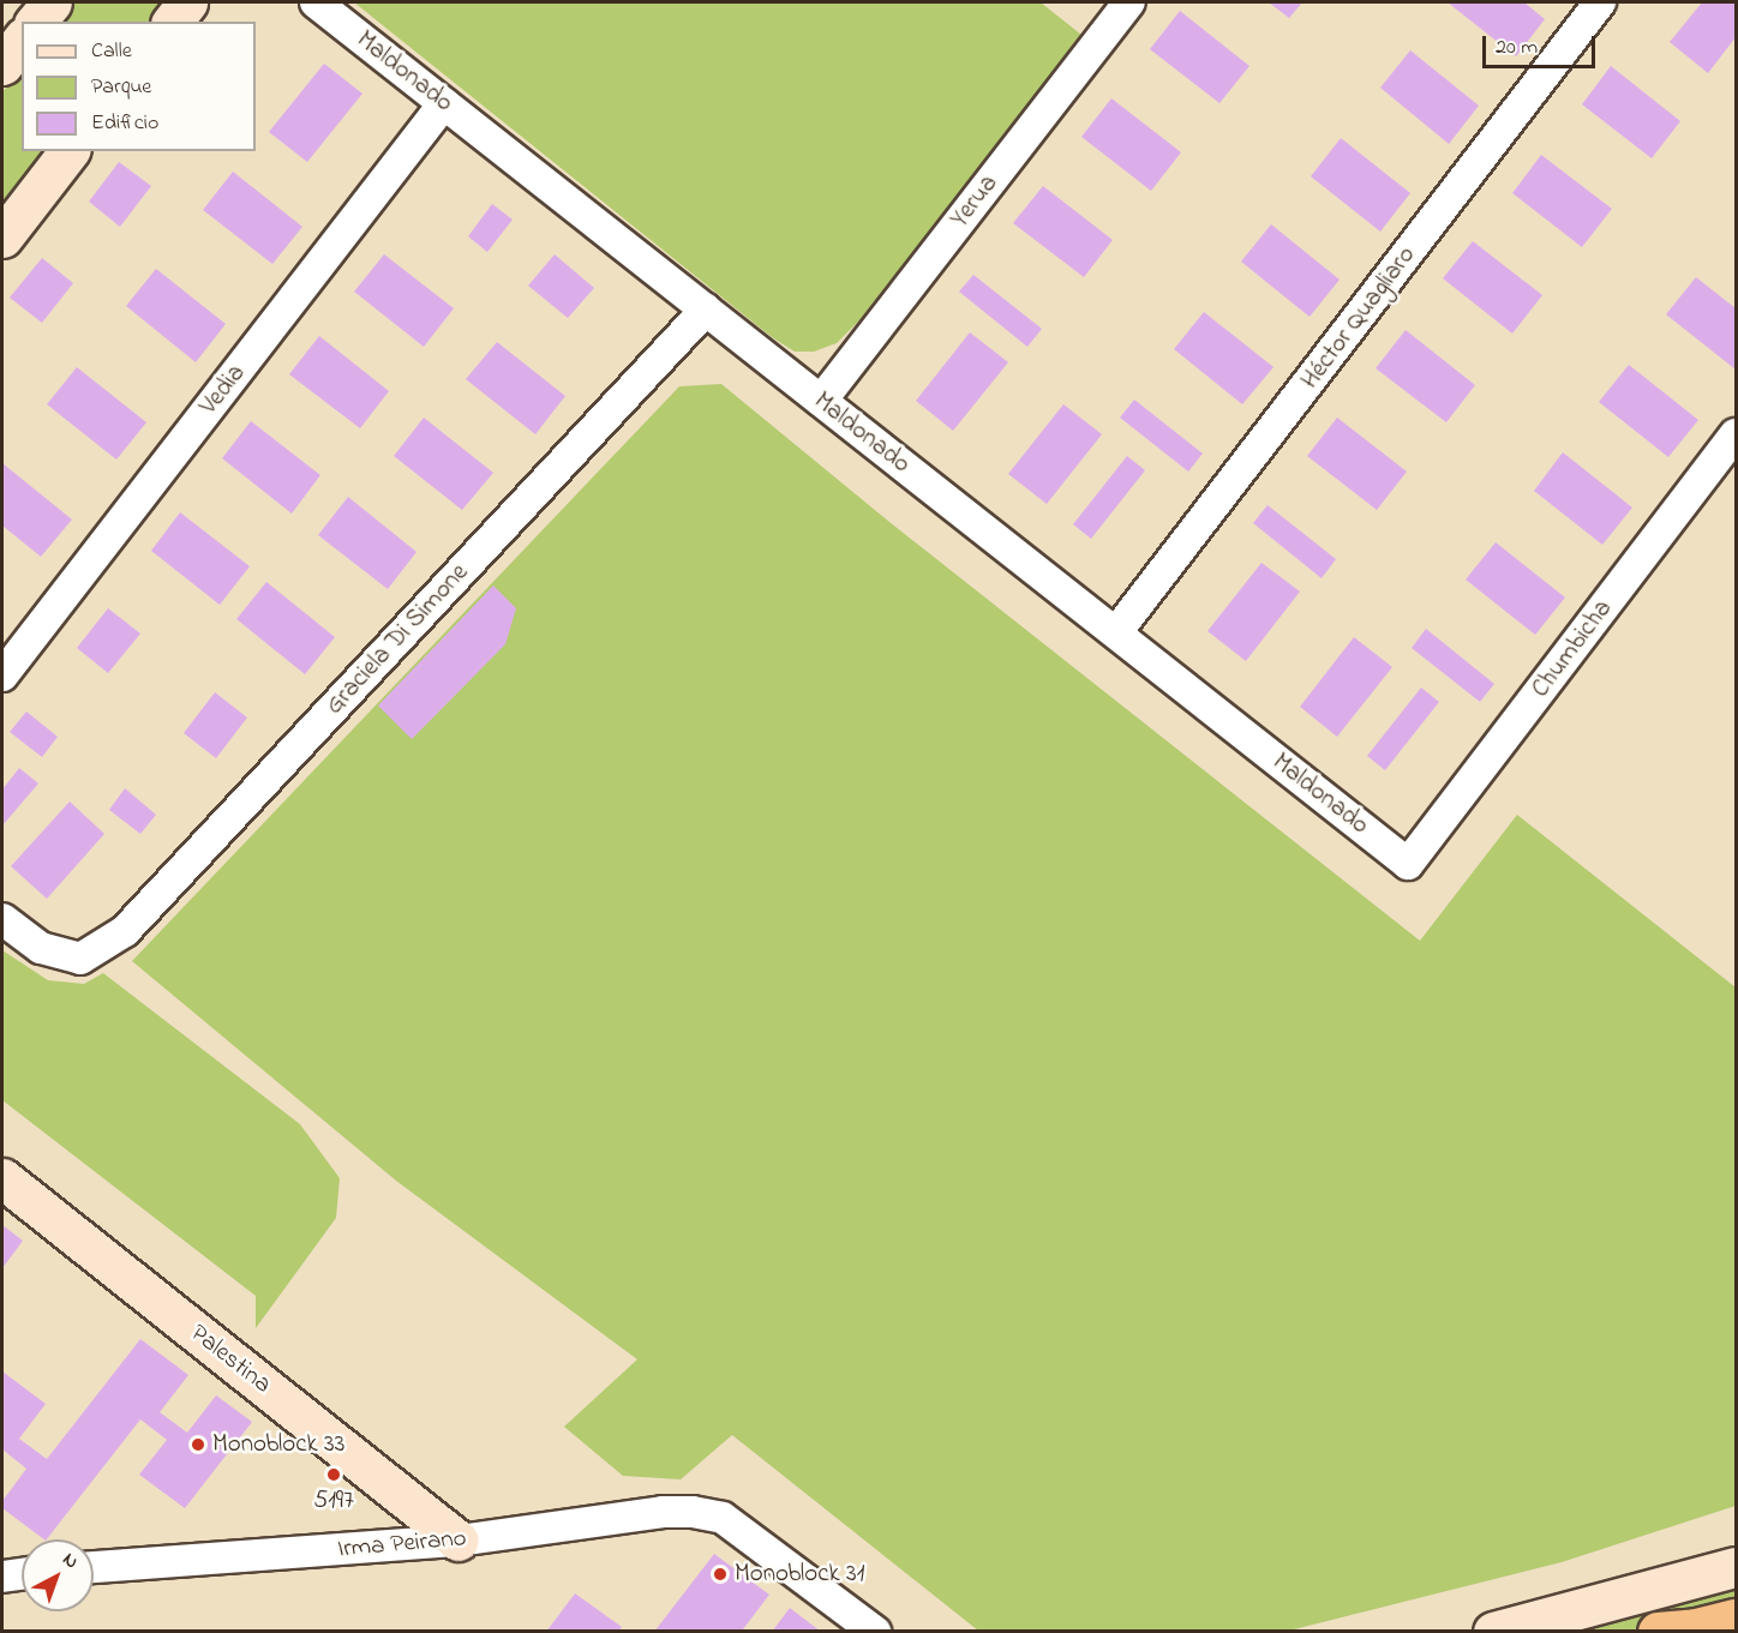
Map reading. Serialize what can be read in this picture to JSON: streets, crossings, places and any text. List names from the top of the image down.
{
  "streets": {
    "street": [
      "Maldonado",
      "Yerua",
      "Héctor Quagliaro",
      "Vedia",
      "Graciela Di Simone",
      "Chumbicha",
      "Palestina",
      "Irma Peirano"
    ]
  },
  "crossings": [
    ["Maldonado", "Yerua"],
    ["Maldonado", "Héctor Quagliaro"],
    ["Maldonado", "Vedia"],
    ["Maldonado", "Graciela Di Simone"],
    ["Maldonado", "Chumbicha"],
    ["Palestina", "Irma Peirano"]
  ],
  "places": ["Monoblock 33", "5197", "Monoblock 31"],
  "legend": ["Calle", "Parque", "Edificio"],
  "scale_bar": "20 m",
  "north": "top right"
}
